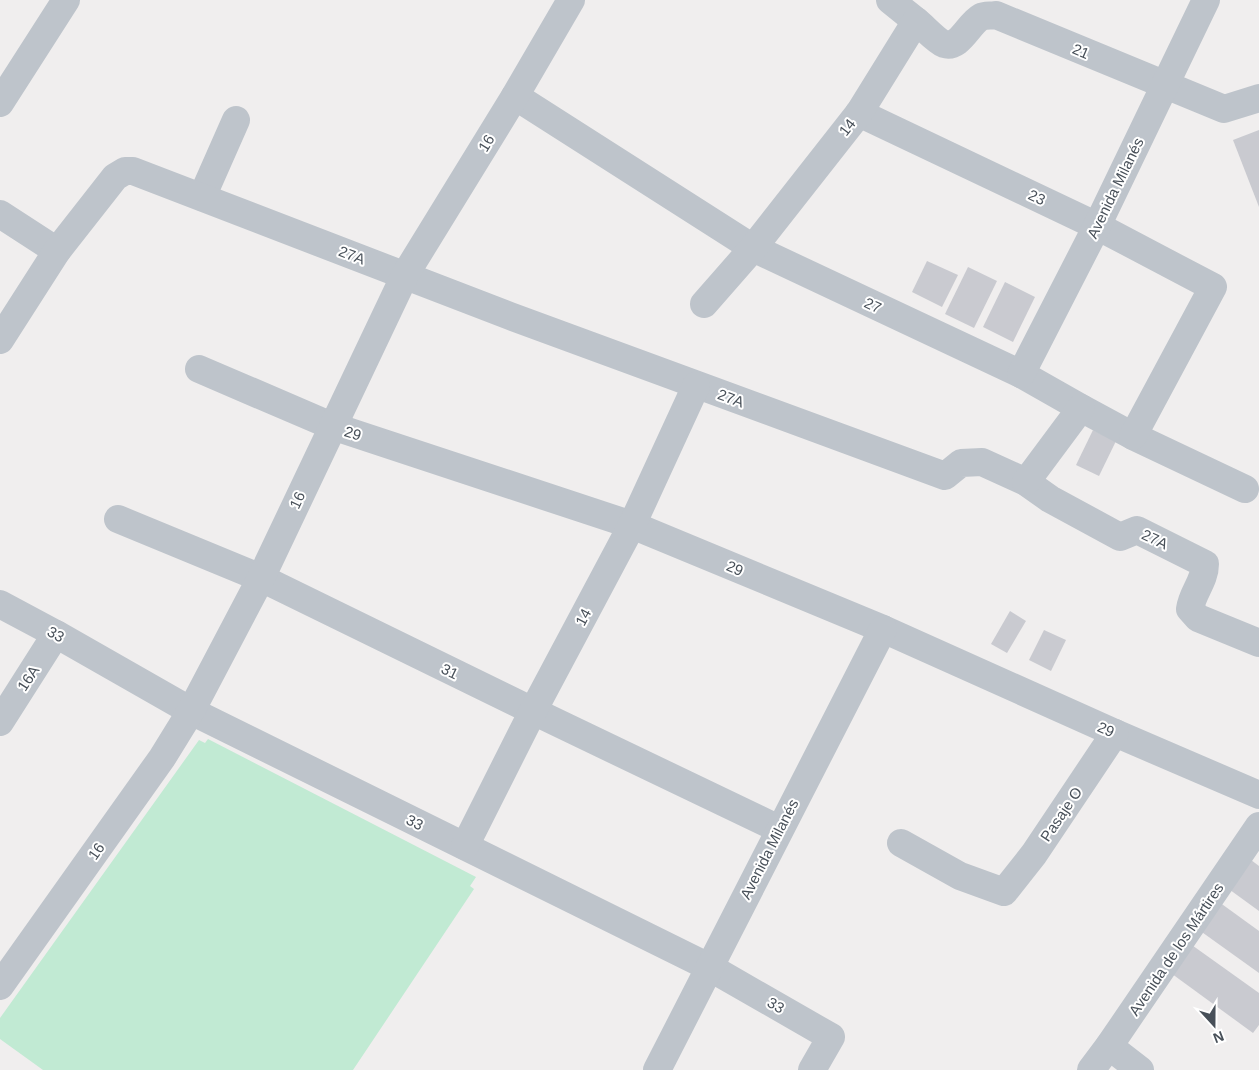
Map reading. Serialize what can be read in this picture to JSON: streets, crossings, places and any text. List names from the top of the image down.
{
  "streets": {
    "street": [
      "21",
      "14",
      "16",
      "Avenida Milanés",
      "23",
      "27A",
      "27",
      "29",
      "33",
      "31",
      "16A",
      "Pasaje O",
      "Avenida de los Mártires"
    ]
  },
  "crossings": [
    ["21", "14"],
    ["21", "Avenida Milanés"],
    ["14", "23"],
    ["14", "27A"],
    ["14", "27"],
    ["14", "29"],
    ["14", "33"],
    ["14", "31"],
    ["16", "27A"],
    ["16", "27"],
    ["16", "29"],
    ["16", "33"],
    ["16", "31"],
    ["Avenida Milanés", "23"],
    ["Avenida Milanés", "27"],
    ["Avenida Milanés", "29"],
    ["Avenida Milanés", "33"],
    ["Avenida Milanés", "31"],
    ["23", "27"],
    ["29", "Pasaje O"],
    ["33", "16A"]
  ],
  "north": "bottom"
}
